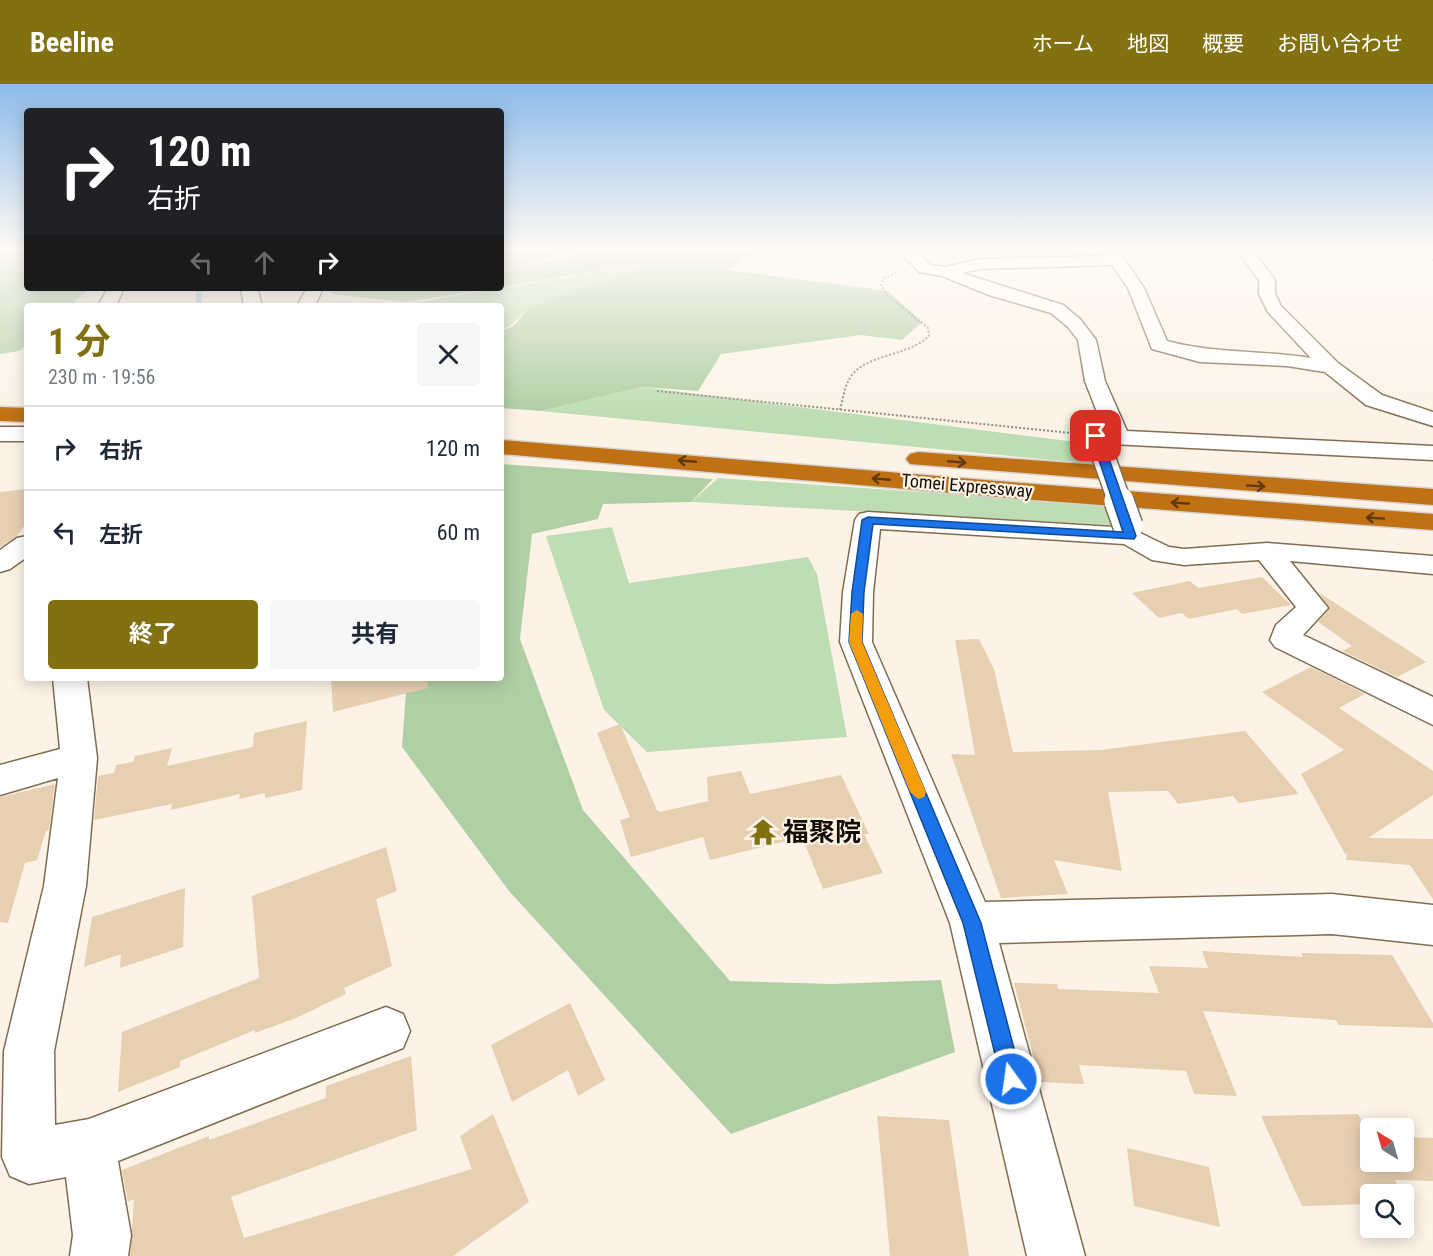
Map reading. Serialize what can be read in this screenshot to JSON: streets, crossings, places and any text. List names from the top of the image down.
{
  "streets": {
    "highway": ["Tomei Expressway"]
  },
  "places": {
    "temple": ["福聚院"]
  },
  "north": "top left",
  "page": {
    "header": "Beeline",
    "nav": [
      "ホーム",
      "地図",
      "概要",
      "お問い合わせ"
    ],
    "turn": ["120 m", "右折"],
    "heading": ["1 分", "230 m · 19:56"],
    "list": [
      {
        "name": "右折",
        "value": "120 m"
      },
      {
        "name": "左折",
        "value": "60 m"
      }
    ],
    "buttons": ["終了", "共有"]
  }
}
